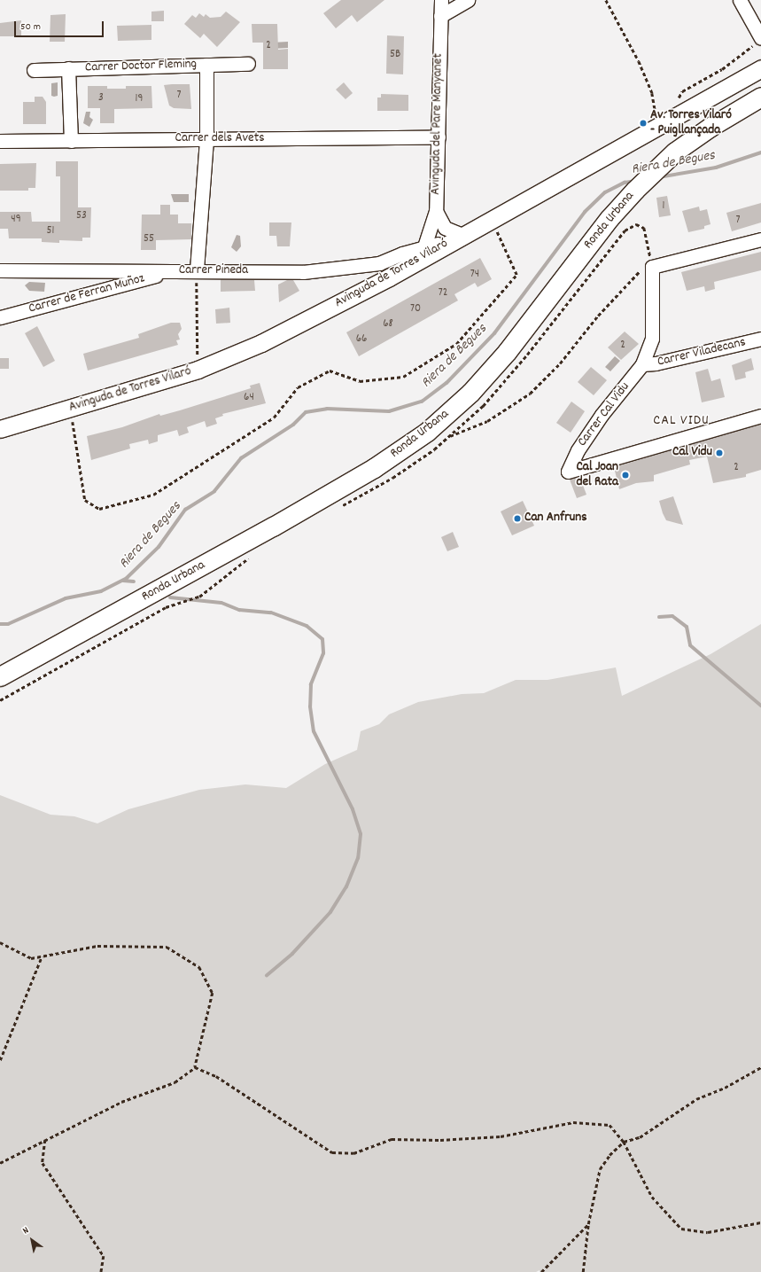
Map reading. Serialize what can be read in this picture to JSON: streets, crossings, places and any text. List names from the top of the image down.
{
  "streets": {
    "main road": ["Ronda Urbana"],
    "street": [
      "Carrer Doctor Fleming",
      "Avinguda del Pare Manyanet",
      "Carrer dels Avets",
      "Carrer Pineda",
      "Avinguda de Torres Vilaró",
      "Carrer de Ferran Muñoz",
      "Carrer Viladecans",
      "Carrer Cal Vidu"
    ]
  },
  "crossings": [
    ["Avinguda del Pare Manyanet", "Carrer dels Avets"],
    ["Avinguda del Pare Manyanet", "Carrer Pineda"],
    ["Avinguda del Pare Manyanet", "Avinguda de Torres Vilaró"],
    ["Carrer Pineda", "Avinguda de Torres Vilaró"],
    ["Carrer Pineda", "Carrer de Ferran Muñoz"],
    ["Carrer Viladecans", "Carrer Cal Vidu"]
  ],
  "districts": ["CAL VIDU"],
  "water": ["Riera de Begues"],
  "places": [
    "Av. Torres Vilaró - Puigllançada",
    "Cal Vidu",
    "Cal Joan del Rata",
    "Can Anfruns"
  ],
  "house_numbers": [
    "2",
    "5B",
    "7",
    "3",
    "19",
    "1",
    "53",
    "49",
    "7",
    "51",
    "55",
    "74",
    "72",
    "70",
    "68",
    "66",
    "2",
    "64",
    "2"
  ],
  "scale_bar": "50 m",
  "north": "top left"
}
